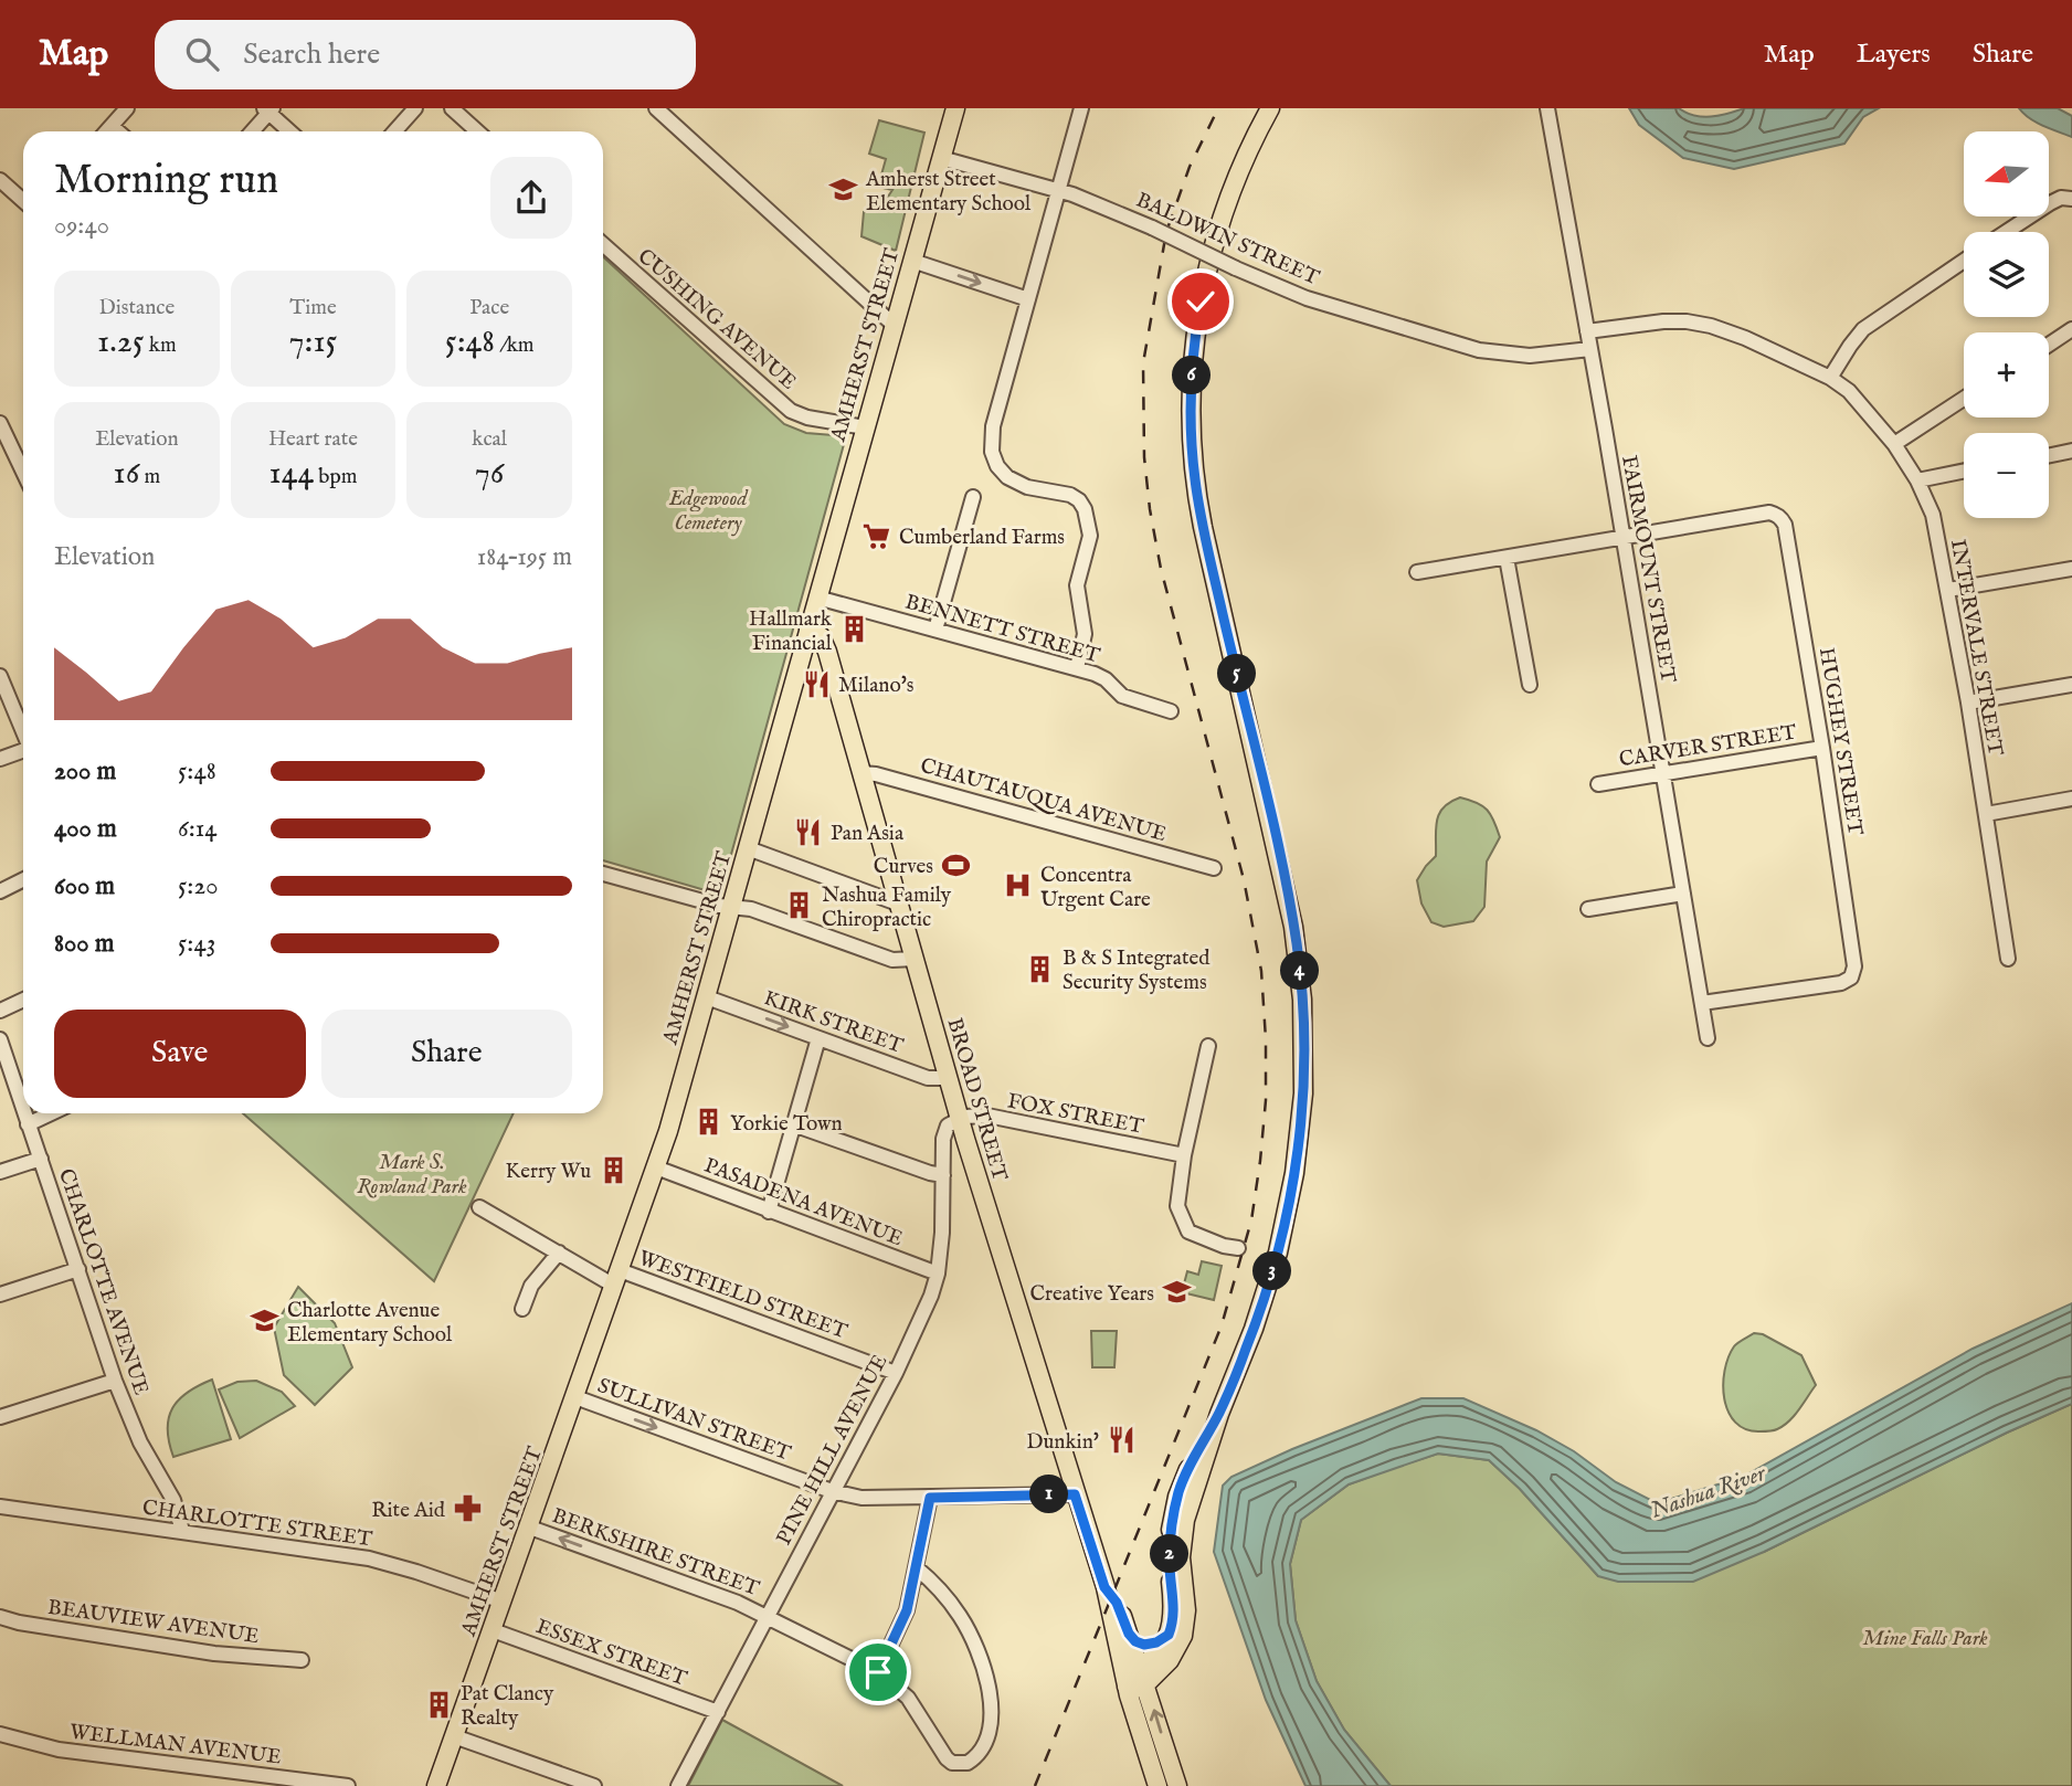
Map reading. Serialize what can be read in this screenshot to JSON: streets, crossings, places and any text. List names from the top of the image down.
{
  "streets": {
    "main road": ["AMHERST STREET", "BROAD STREET"],
    "street": [
      "BALDWIN STREET",
      "CUSHING AVENUE",
      "FAIRMOUNT STREET",
      "BENNETT STREET",
      "INTERVALE STREET",
      "HUGHEY STREET",
      "CARVER STREET",
      "CHAUTAUQUA AVENUE",
      "KIRK STREET",
      "FOX STREET",
      "PASADENA AVENUE",
      "CHARLOTTE AVENUE",
      "WESTFIELD STREET",
      "SULLIVAN STREET",
      "PINE HILL AVENUE",
      "CHARLOTTE STREET",
      "BERKSHIRE STREET",
      "BEAUVIEW AVENUE",
      "ESSEX STREET",
      "WELLMAN AVENUE"
    ]
  },
  "crossings": [
    ["BALDWIN STREET", "AMHERST STREET"],
    ["BALDWIN STREET", "FAIRMOUNT STREET"],
    ["CUSHING AVENUE", "AMHERST STREET"],
    ["AMHERST STREET", "BENNETT STREET"],
    ["AMHERST STREET", "KIRK STREET"],
    ["AMHERST STREET", "BROAD STREET"],
    ["AMHERST STREET", "PASADENA AVENUE"],
    ["AMHERST STREET", "WESTFIELD STREET"],
    ["AMHERST STREET", "SULLIVAN STREET"],
    ["AMHERST STREET", "CHARLOTTE STREET"],
    ["AMHERST STREET", "BERKSHIRE STREET"],
    ["AMHERST STREET", "ESSEX STREET"],
    ["FAIRMOUNT STREET", "INTERVALE STREET"],
    ["FAIRMOUNT STREET", "HUGHEY STREET"],
    ["FAIRMOUNT STREET", "CARVER STREET"],
    ["HUGHEY STREET", "CARVER STREET"],
    ["CHAUTAUQUA AVENUE", "BROAD STREET"],
    ["KIRK STREET", "BROAD STREET"],
    ["BROAD STREET", "FOX STREET"],
    ["BROAD STREET", "SULLIVAN STREET"],
    ["BROAD STREET", "PINE HILL AVENUE"],
    ["FOX STREET", "PINE HILL AVENUE"],
    ["PASADENA AVENUE", "PINE HILL AVENUE"],
    ["CHARLOTTE AVENUE", "CHARLOTTE STREET"],
    ["WESTFIELD STREET", "PINE HILL AVENUE"],
    ["SULLIVAN STREET", "PINE HILL AVENUE"],
    ["PINE HILL AVENUE", "BERKSHIRE STREET"],
    ["PINE HILL AVENUE", "ESSEX STREET"]
  ],
  "one_way": ["SULLIVAN STREET"],
  "water": ["Nashua River"],
  "parks": ["Edgewood Cemetery", "Mark S. Rowland Park", "Mine Falls Park"],
  "places": {
    "school or university": ["Amherst Street Elementary School", "Creative Years", "Charlotte Avenue Elementary School"],
    "supermarket": ["Cumberland Farms"],
    "building": [
      "Hallmark Financial",
      "Nashua Family Chiropractic",
      "B & S Integrated Security Systems",
      "Yorkie Town",
      "Kerry Wu",
      "Pat Clancy Realty"
    ],
    "restaurant": ["Milano's", "Pan Asia", "Dunkin'"],
    "sports": ["Curves"],
    "hospital": ["Concentra Urgent Care"],
    "pharmacy": ["Rite Aid"]
  },
  "north": "left",
  "page": {
    "header": "Map",
    "search": "Search here",
    "nav": ["Map", "Layers", "Share"],
    "map_buttons": ["+", "−"],
    "heading": ["Morning run", "09:40"],
    "stats": [
      ["Distance", "1.25 km"],
      ["Time", "7:15"],
      ["Pace", "5:48 /km"],
      ["Elevation", "16 m"],
      ["Heart rate", "144 bpm"],
      ["kcal", "76"]
    ],
    "pins": [
      "6",
      "5",
      "4",
      "3",
      "1",
      "2"
    ],
    "chart": ["Elevation", "184–195 m"],
    "list": [
      {
        "name": "200 m",
        "note": "5:48"
      },
      {
        "name": "400 m",
        "note": "6:14"
      },
      {
        "name": "600 m",
        "note": "5:20"
      },
      {
        "name": "800 m",
        "note": "5:43"
      }
    ],
    "buttons": ["Save", "Share"]
  }
}
